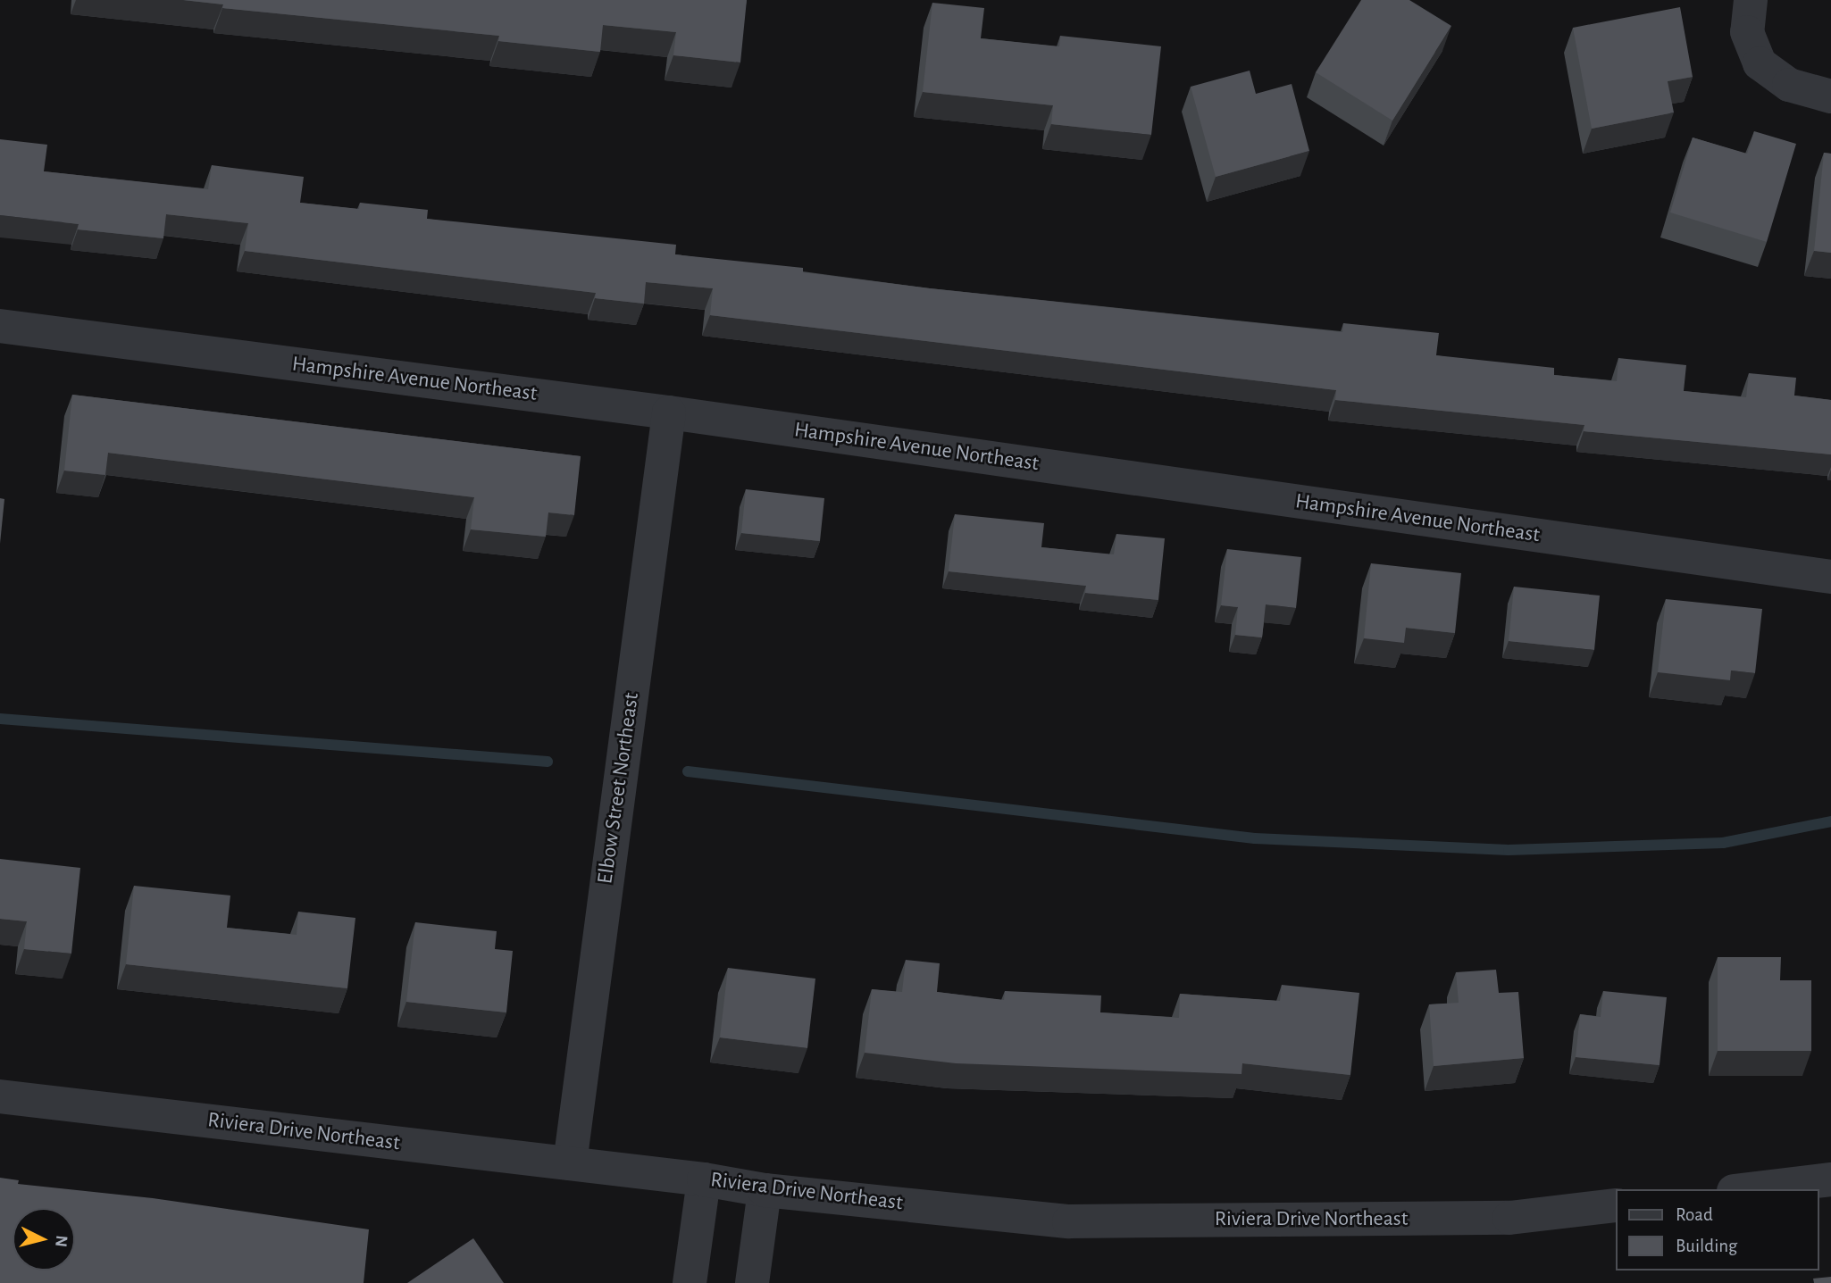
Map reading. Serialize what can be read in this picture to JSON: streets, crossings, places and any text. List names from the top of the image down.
{
  "streets": {
    "street": ["Hampshire Avenue Northeast", "Elbow Street Northeast", "Riviera Drive Northeast"]
  },
  "crossings": [
    ["Hampshire Avenue Northeast", "Elbow Street Northeast"],
    ["Elbow Street Northeast", "Riviera Drive Northeast"]
  ],
  "legend": ["Road", "Building"],
  "north": "right"
}
